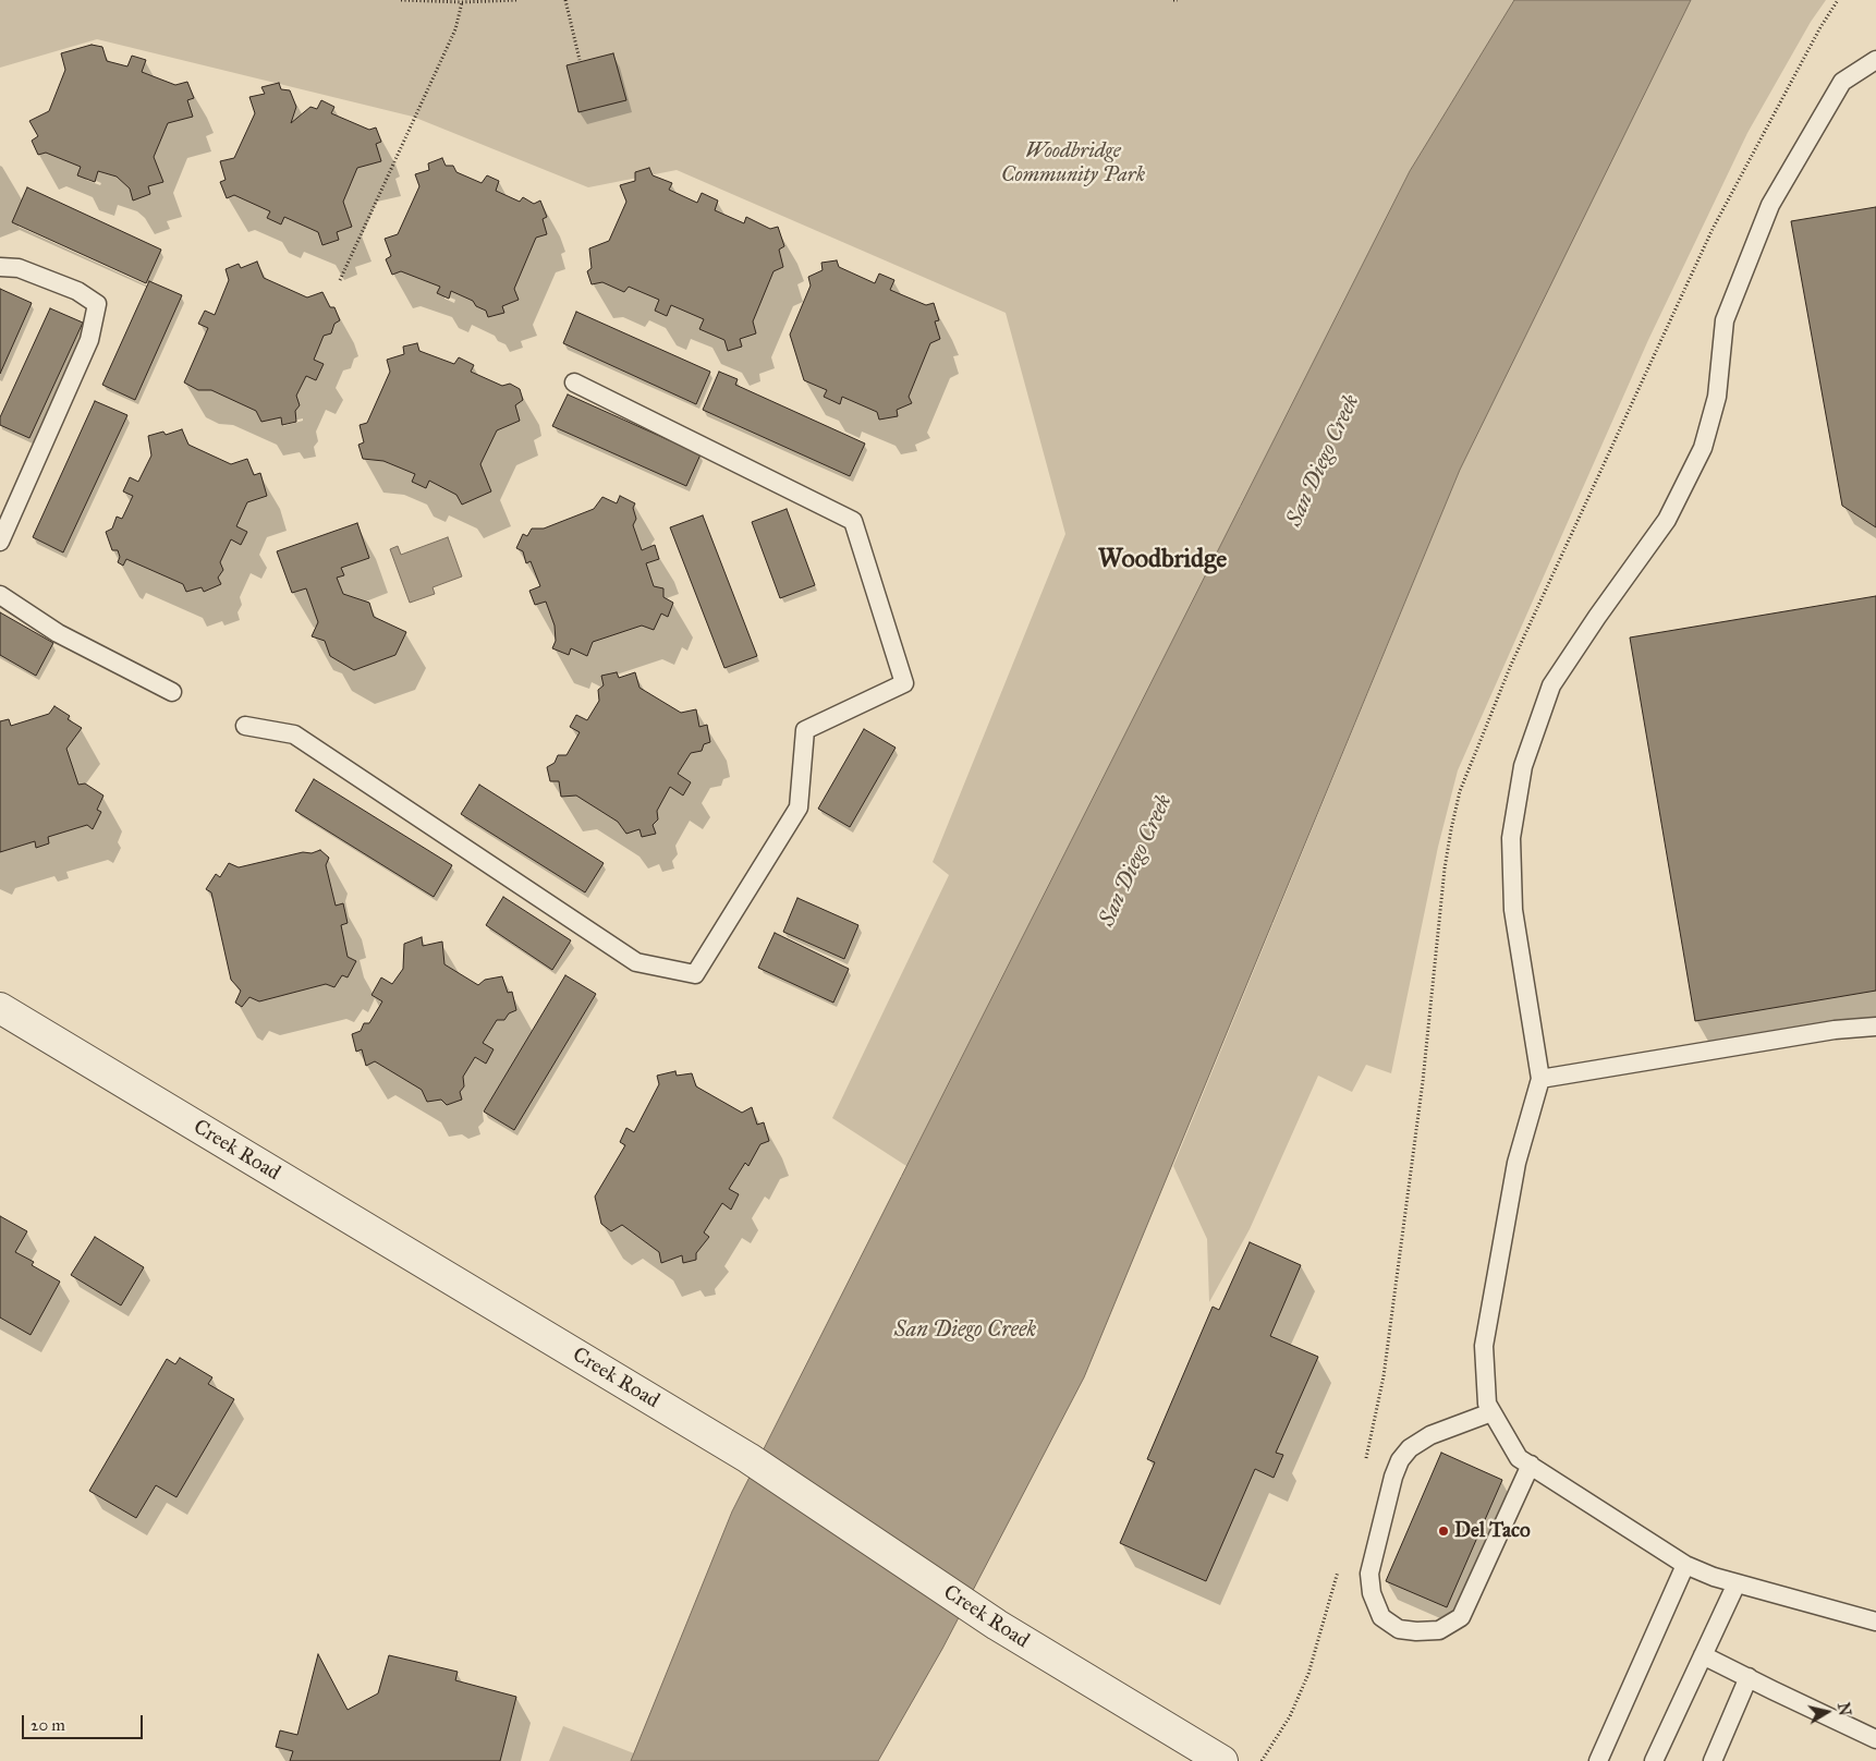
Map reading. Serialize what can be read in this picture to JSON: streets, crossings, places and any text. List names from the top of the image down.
{
  "streets": {
    "street": ["Creek Road"]
  },
  "districts": ["Woodbridge"],
  "water": ["San Diego Creek"],
  "parks": ["Woodbridge Community Park"],
  "places": ["Del Taco"],
  "scale_bar": "20 m",
  "north": "right"
}
